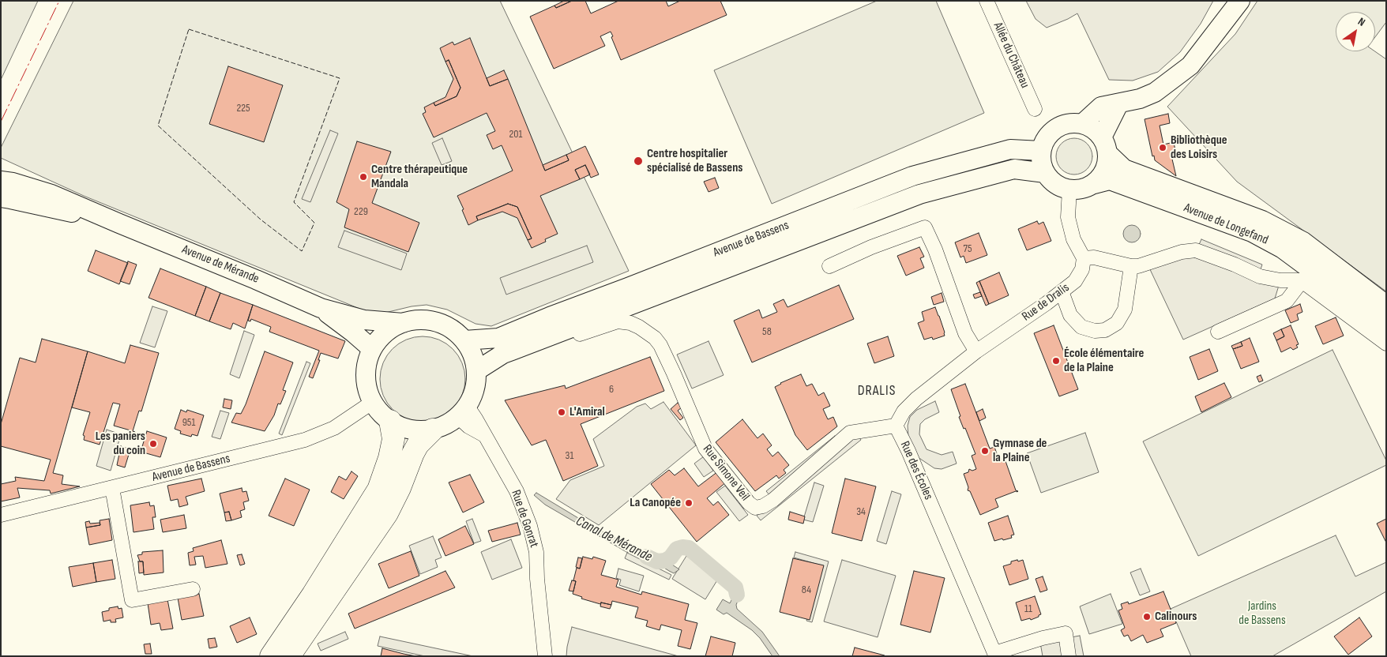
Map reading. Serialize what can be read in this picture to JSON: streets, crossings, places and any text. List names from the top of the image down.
{
  "streets": {
    "main road": ["Avenue de Longefand", "Avenue de Bassens", "Avenue de Mérande"],
    "street": [
      "Allée du Château",
      "Rue de Dralis",
      "Rue des Écoles",
      "Rue Simone Veil",
      "Rue de Gonrat"
    ]
  },
  "crossings": [
    ["Avenue de Longefand", "Avenue de Bassens"],
    ["Avenue de Bassens", "Avenue de Mérande"],
    ["Avenue de Bassens", "Rue Simone Veil"],
    ["Avenue de Bassens", "Rue de Gonrat"],
    ["Avenue de Mérande", "Rue de Gonrat"],
    ["Rue de Dralis", "Rue des Écoles"],
    ["Rue des Écoles", "Rue Simone Veil"]
  ],
  "districts": ["DRALIS"],
  "water": ["Canal de Mérande"],
  "parks": ["Jardins de Bassens"],
  "places": [
    "Bibliothèque des Loisirs",
    "Centre hospitalier spécialisé de Bassens",
    "Centre thérapeutique Mandala",
    "École élémentaire de la Plaine",
    "L'Amiral",
    "Les paniers du coin",
    "Gymnase de la Plaine",
    "La Canopée",
    "Calinours"
  ],
  "house_numbers": [
    "225",
    "201",
    "229",
    "75",
    "58",
    "6",
    "951",
    "31",
    "34",
    "84",
    "11"
  ],
  "north": "top right"
}
